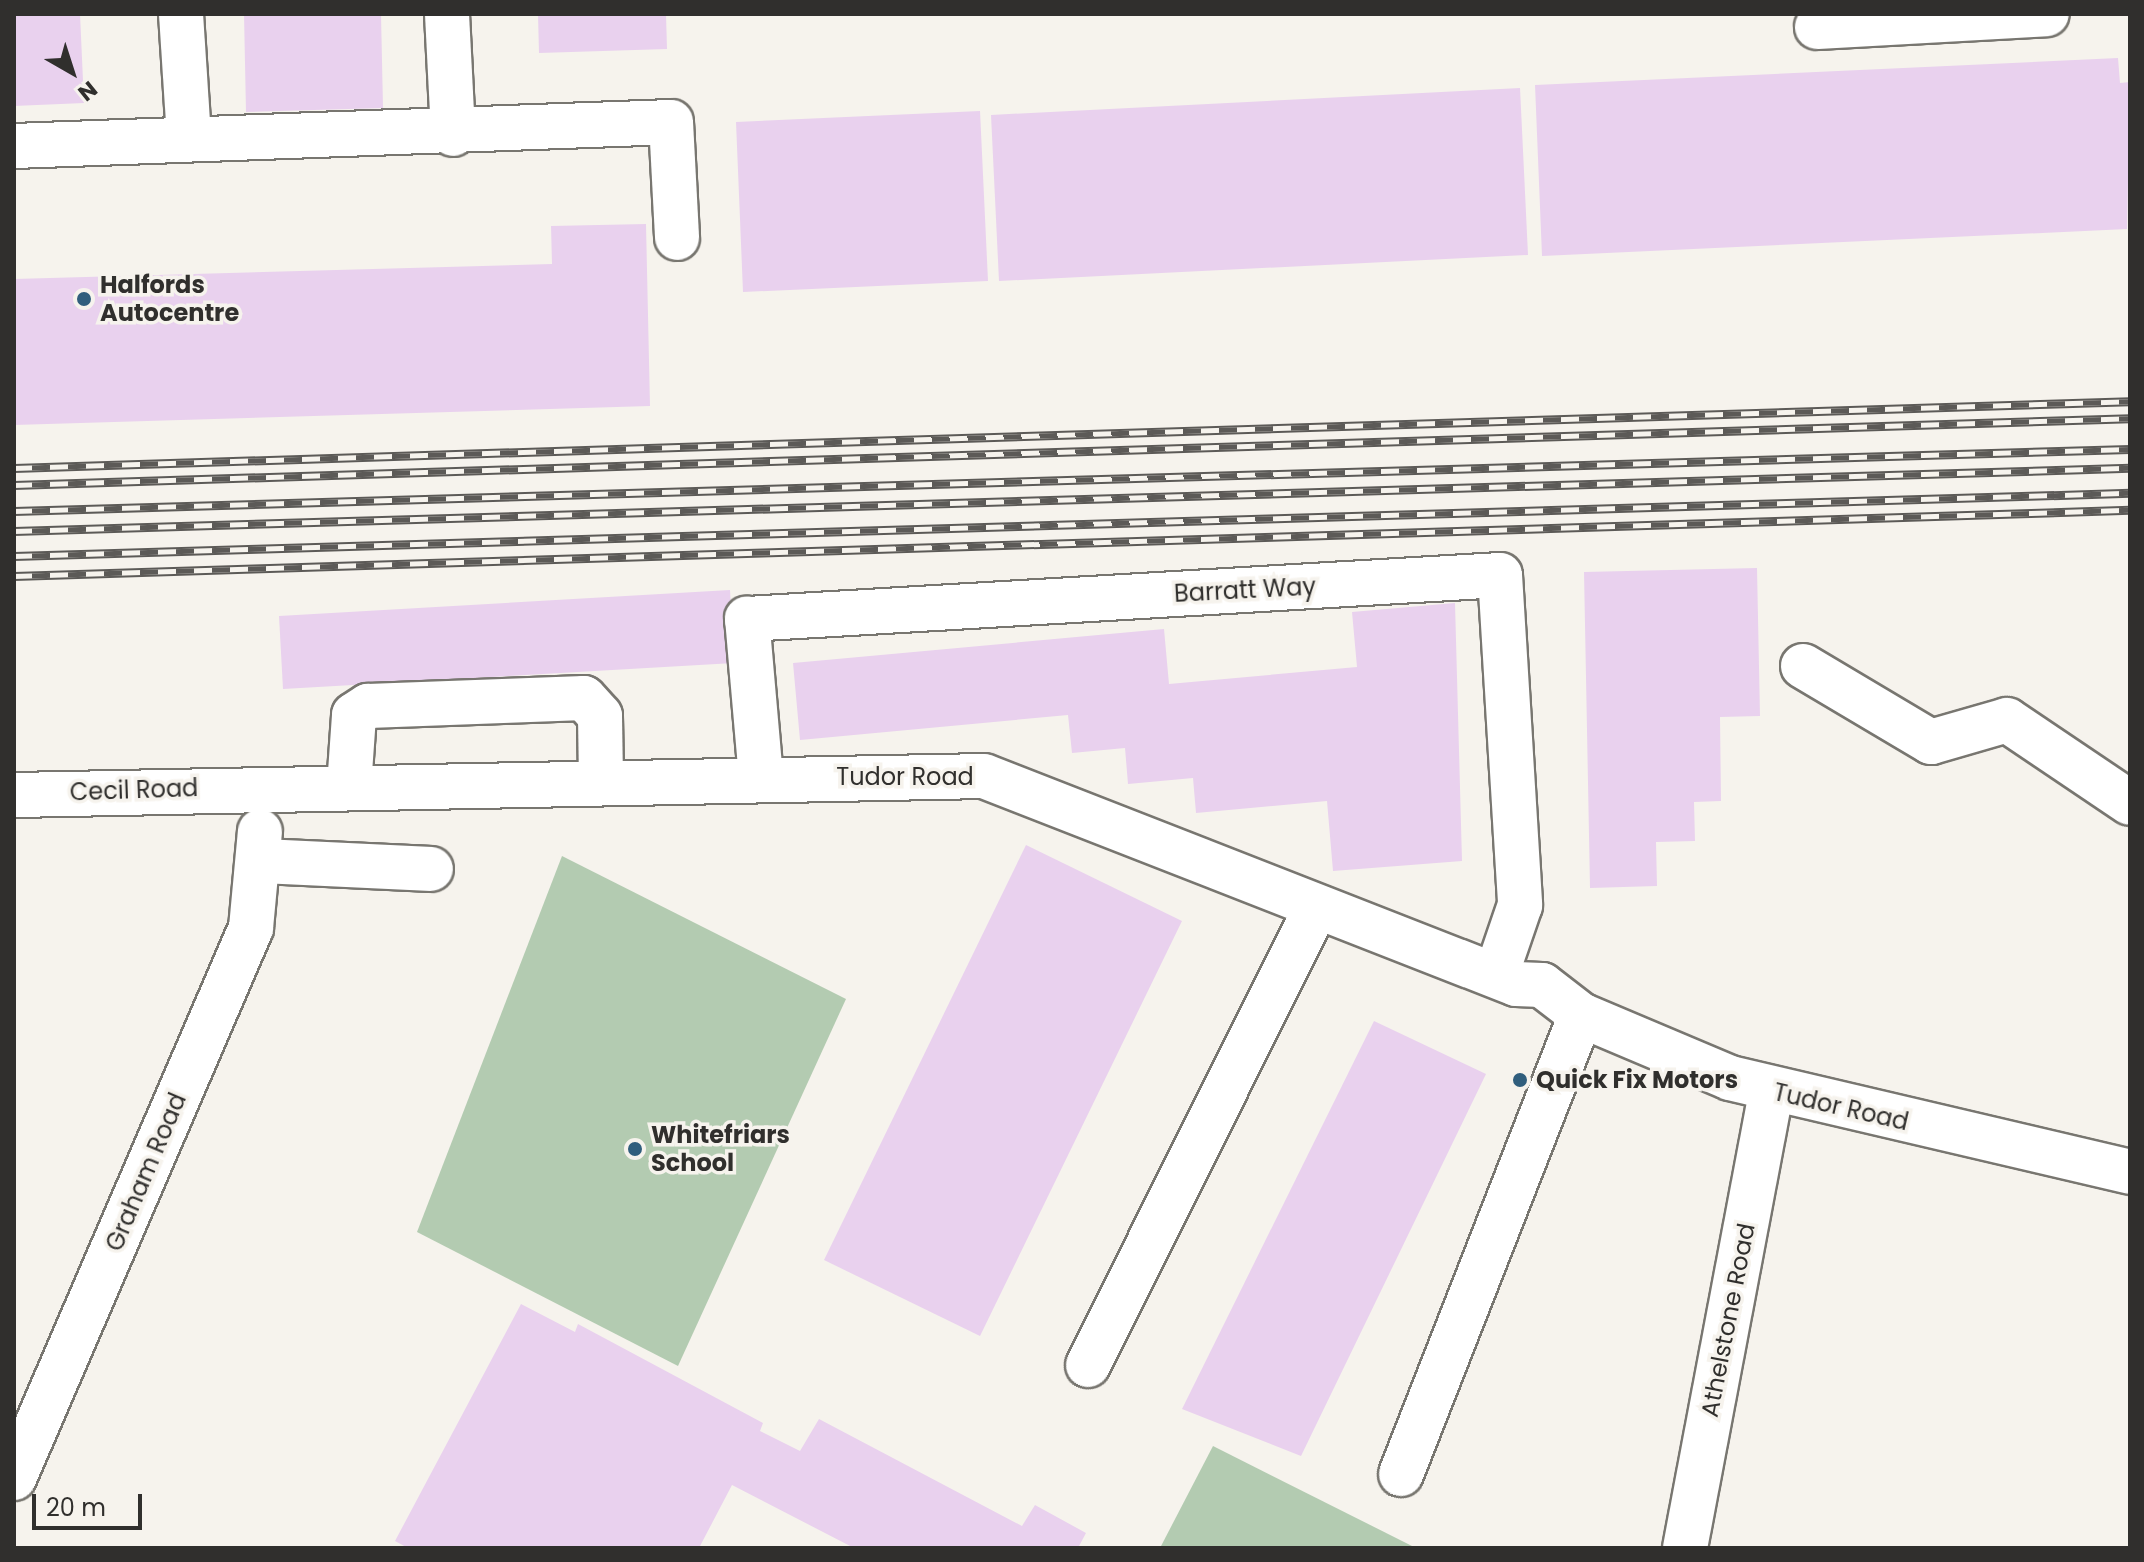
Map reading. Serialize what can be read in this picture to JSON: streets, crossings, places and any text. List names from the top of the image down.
{
  "streets": {
    "street": [
      "Barratt Way",
      "Tudor Road",
      "Cecil Road",
      "Graham Road",
      "Athelstone Road"
    ]
  },
  "crossings": [
    ["Barratt Way", "Tudor Road"],
    ["Tudor Road", "Cecil Road"],
    ["Tudor Road", "Athelstone Road"]
  ],
  "places": ["Halfords Autocentre", "Quick Fix Motors", "Whitefriars School"],
  "scale_bar": "20 m",
  "north": "bottom right"
}
